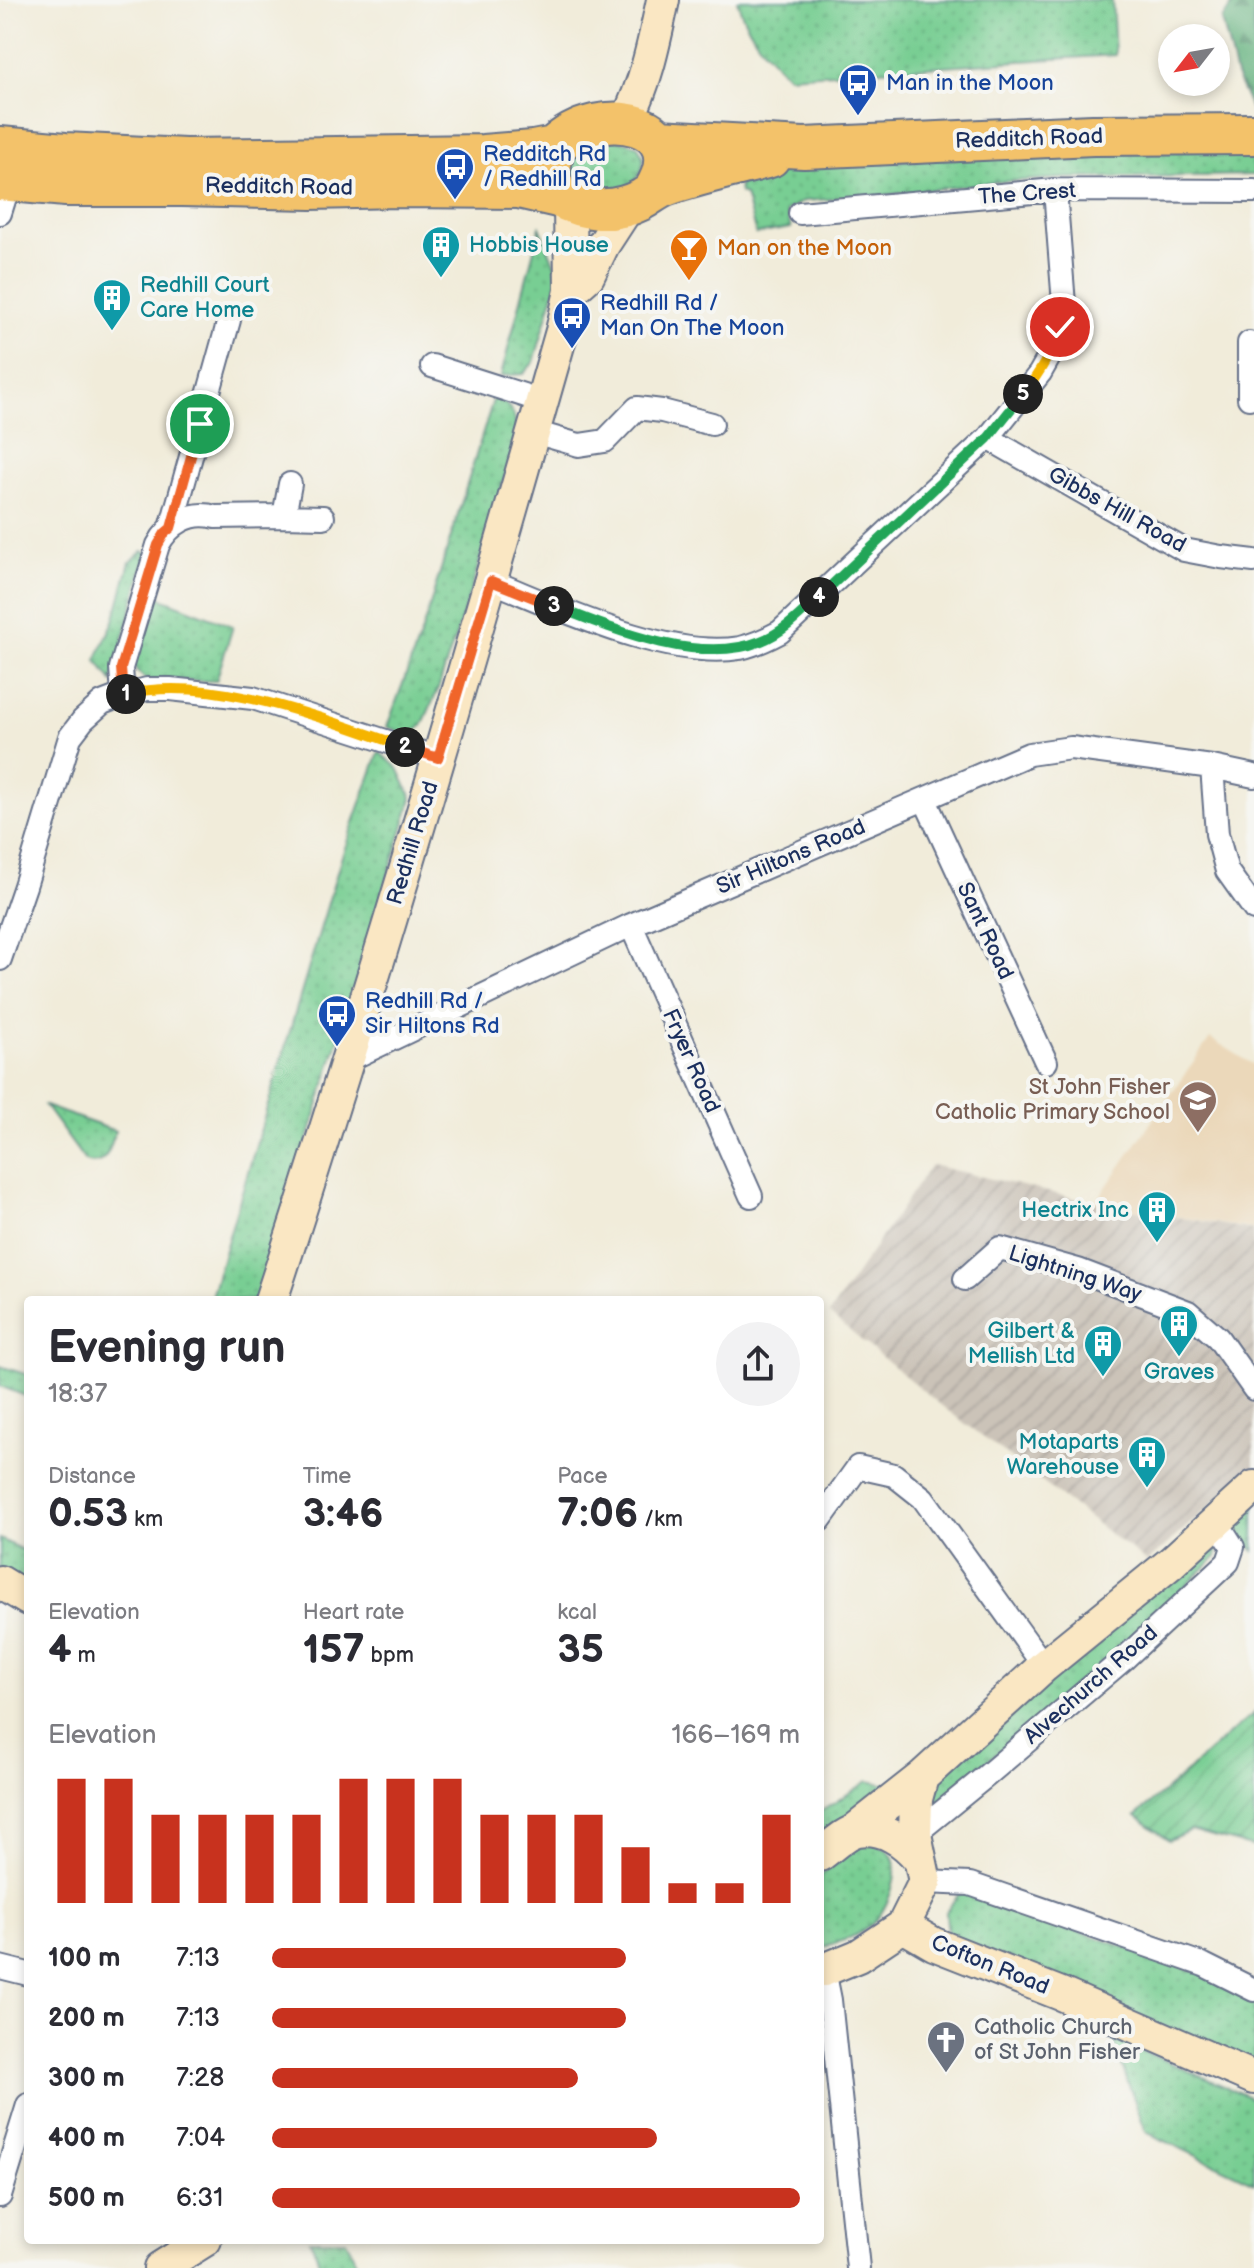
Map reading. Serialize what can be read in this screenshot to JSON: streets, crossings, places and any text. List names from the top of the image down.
{
  "streets": {
    "highway": ["Redditch Road"],
    "street": [
      "The Crest",
      "Gibbs Hill Road",
      "Redhill Road",
      "Sir Hiltons Road",
      "Sant Road",
      "Fryer Road",
      "Lightning Way",
      "Alvechurch Road",
      "Cofton Road"
    ]
  },
  "crossings": [
    ["Redditch Road", "Redhill Road"],
    ["Redhill Road", "Sir Hiltons Road"],
    ["Sir Hiltons Road", "Sant Road"],
    ["Sir Hiltons Road", "Fryer Road"]
  ],
  "places": {
    "bus stop": [
      "Man in the Moon",
      "Redditch Rd / Redhill Rd",
      "Redhill Rd / Man On The Moon",
      "Redhill Rd / Sir Hiltons Rd"
    ],
    "building": [
      "Hobbis House",
      "Redhill Court Care Home",
      "Hectrix Inc",
      "Graves",
      "Gilbert & Mellish Ltd",
      "Motaparts Warehouse"
    ],
    "bar": ["Man on the Moon"],
    "school or university": ["St John Fisher Catholic Primary School"],
    "church": ["Catholic Church of St John Fisher"]
  },
  "north": "bottom left",
  "page": {
    "pins": [
      "5",
      "4",
      "3",
      "1",
      "2"
    ],
    "heading": ["Evening run", "18:37"],
    "stats": [
      ["Distance", "0.53 km"],
      ["Time", "3:46"],
      ["Pace", "7:06 /km"],
      ["Elevation", "4 m"],
      ["Heart rate", "157 bpm"],
      ["kcal", "35"]
    ],
    "chart": ["Elevation", "166–169 m"],
    "list": [
      {
        "name": "100 m",
        "note": "7:13"
      },
      {
        "name": "200 m",
        "note": "7:13"
      },
      {
        "name": "300 m",
        "note": "7:28"
      },
      {
        "name": "400 m",
        "note": "7:04"
      },
      {
        "name": "500 m",
        "note": "6:31"
      }
    ]
  }
}
